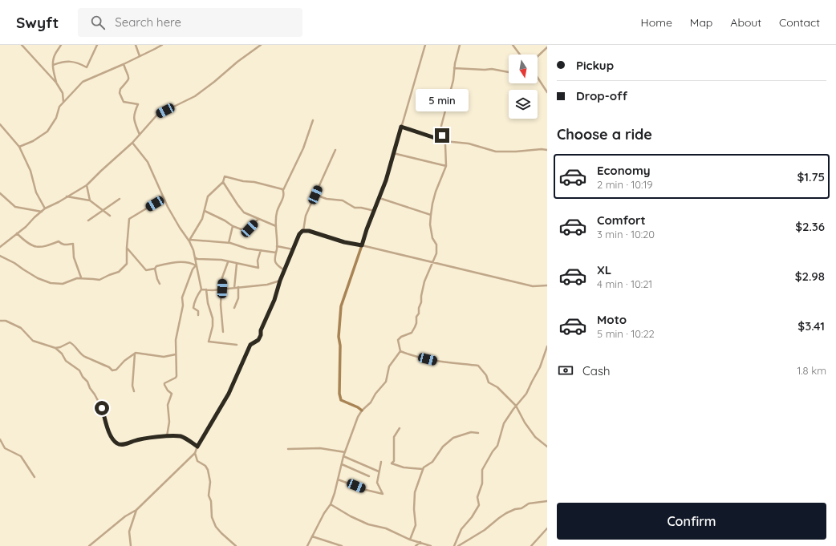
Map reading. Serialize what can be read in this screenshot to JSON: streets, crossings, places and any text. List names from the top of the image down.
{
  "north": "bottom",
  "page": {
    "header": "Swyft",
    "search": "Search here",
    "nav": [
      "Home",
      "Map",
      "About",
      "Contact"
    ],
    "banner": ["Pickup", "Drop-off"],
    "bubble": "5 min",
    "heading": "Choose a ride",
    "list": [
      {
        "name": "Economy",
        "note": "2 min · 10:19",
        "value": "$1.75"
      },
      {
        "name": "Comfort",
        "note": "3 min · 10:20",
        "value": "$2.36"
      },
      {
        "name": "XL",
        "note": "4 min · 10:21",
        "value": "$2.98"
      },
      {
        "name": "Moto",
        "note": "5 min · 10:22",
        "value": "$3.41"
      }
    ],
    "pay": ["Cash", "1.8 km"],
    "buttons": "Confirm"
  }
}
